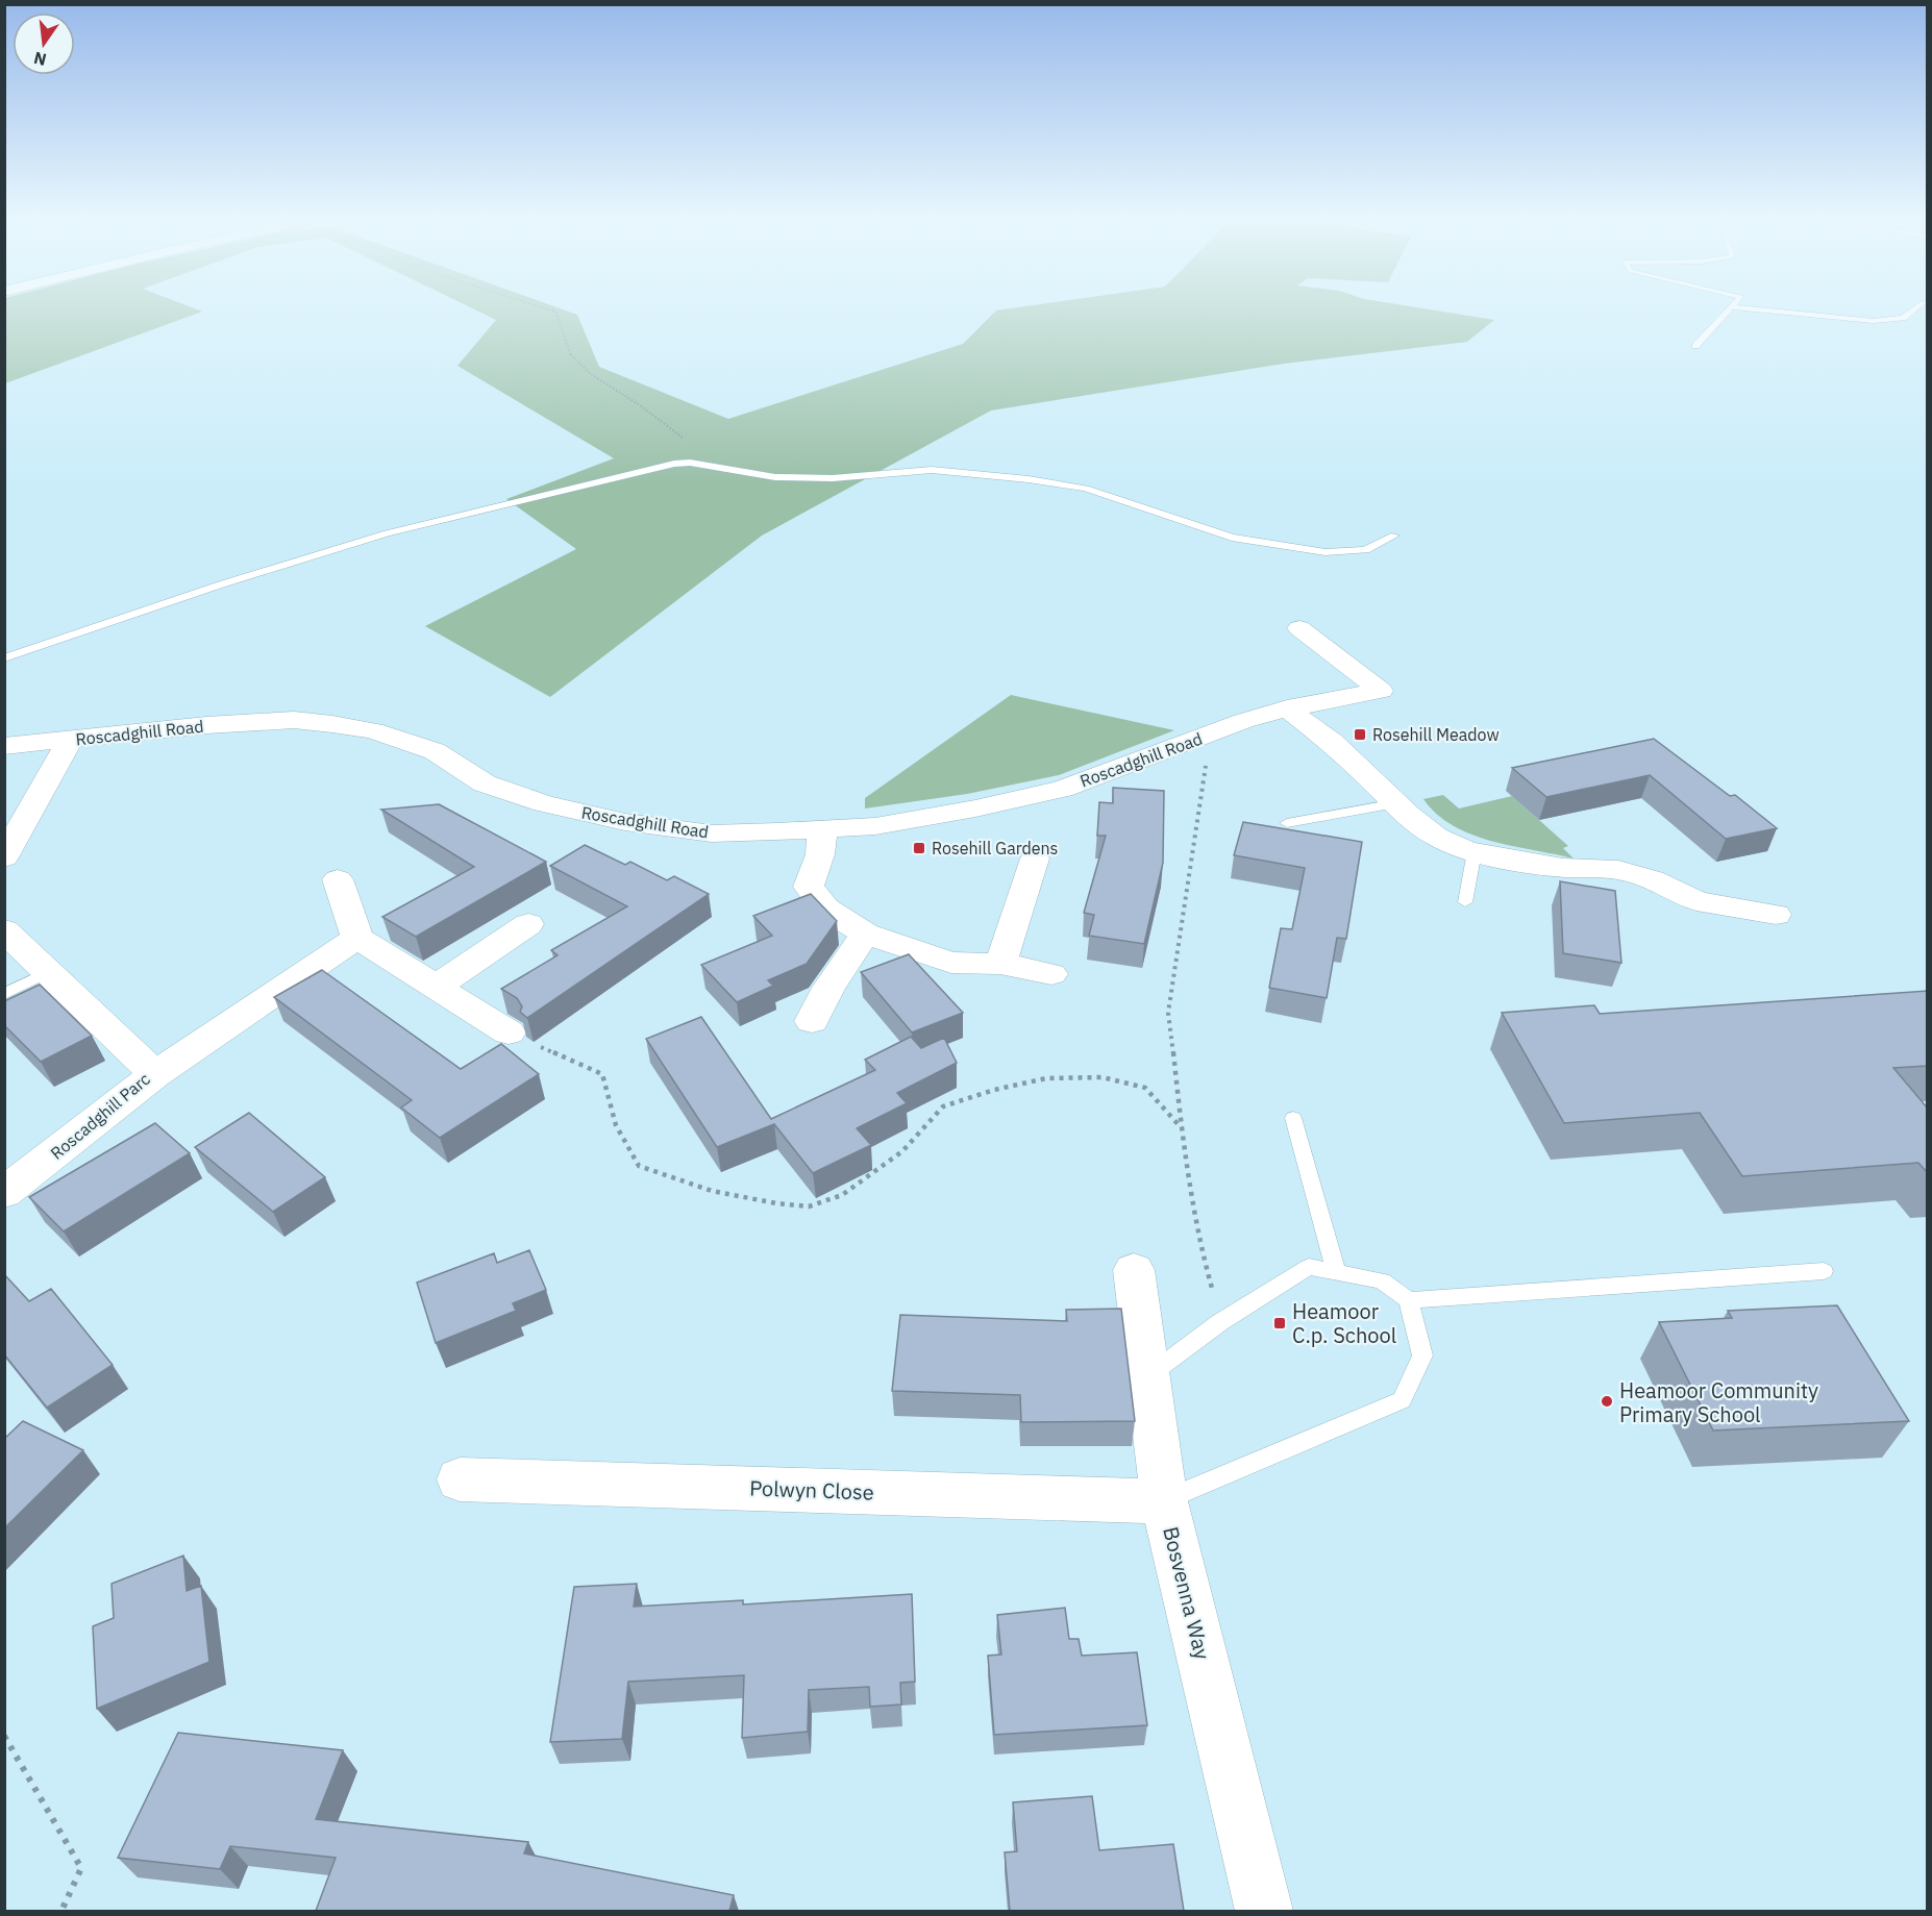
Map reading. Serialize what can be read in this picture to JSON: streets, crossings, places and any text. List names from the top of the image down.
{
  "streets": {
    "street": [
      "Roscadghill Road",
      "Roscadghill Parc",
      "Polwyn Close",
      "Bosvenna Way"
    ]
  },
  "crossings": [
    ["Polwyn Close", "Bosvenna Way"]
  ],
  "places": {
    "transit": ["Rosehill Meadow", "Rosehill Gardens", "Heamoor C.p. School"],
    "other": ["Heamoor Community Primary School"]
  },
  "north": "bottom"
}
